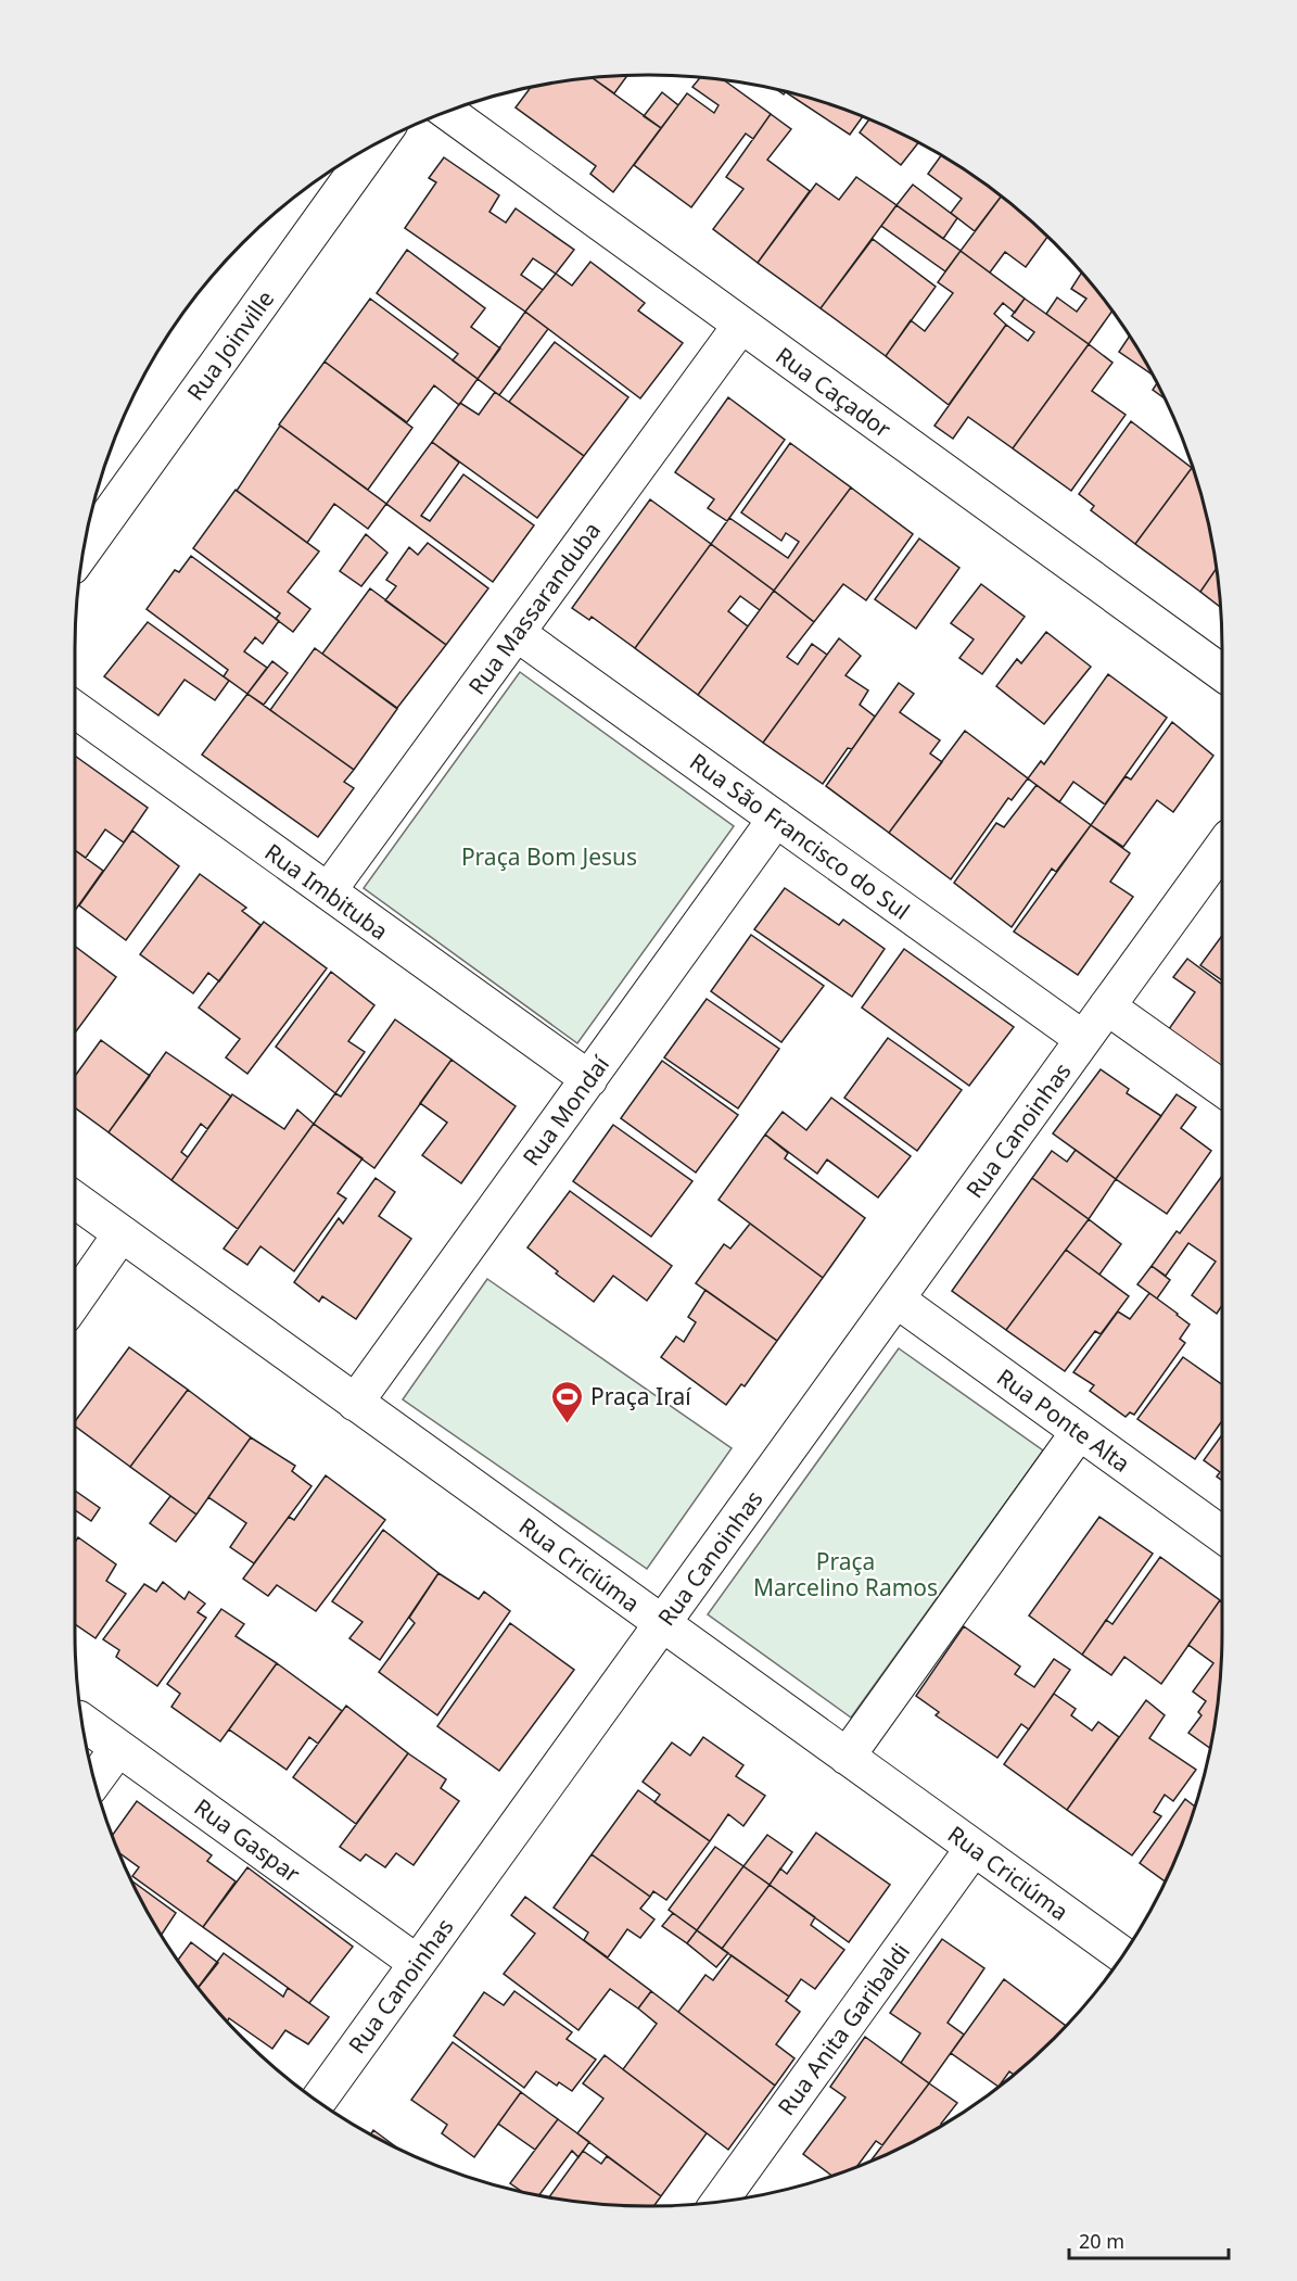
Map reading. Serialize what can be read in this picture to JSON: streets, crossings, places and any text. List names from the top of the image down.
{
  "streets": {
    "street": [
      "Rua Joinville",
      "Rua Caçador",
      "Rua Massaranduba",
      "Rua São Francisco do Sul",
      "Rua Imbituba",
      "Rua Mondaí",
      "Rua Canoinhas",
      "Rua Ponte Alta",
      "Rua Criciúma",
      "Rua Gaspar",
      "Rua Anita Garibaldi"
    ]
  },
  "crossings": [
    ["Rua Caçador", "Rua Massaranduba"],
    ["Rua Massaranduba", "Rua São Francisco do Sul"],
    ["Rua Massaranduba", "Rua Imbituba"],
    ["Rua São Francisco do Sul", "Rua Mondaí"],
    ["Rua São Francisco do Sul", "Rua Canoinhas"],
    ["Rua Imbituba", "Rua Mondaí"],
    ["Rua Mondaí", "Rua Criciúma"],
    ["Rua Canoinhas", "Rua Ponte Alta"],
    ["Rua Canoinhas", "Rua Criciúma"],
    ["Rua Canoinhas", "Rua Gaspar"],
    ["Rua Criciúma", "Rua Anita Garibaldi"]
  ],
  "parks": ["Praça Bom Jesus", "Praça Marcelino Ramos"],
  "places": {
    "sports": ["Praça Iraí"]
  },
  "scale_bar": "20 m"
}
